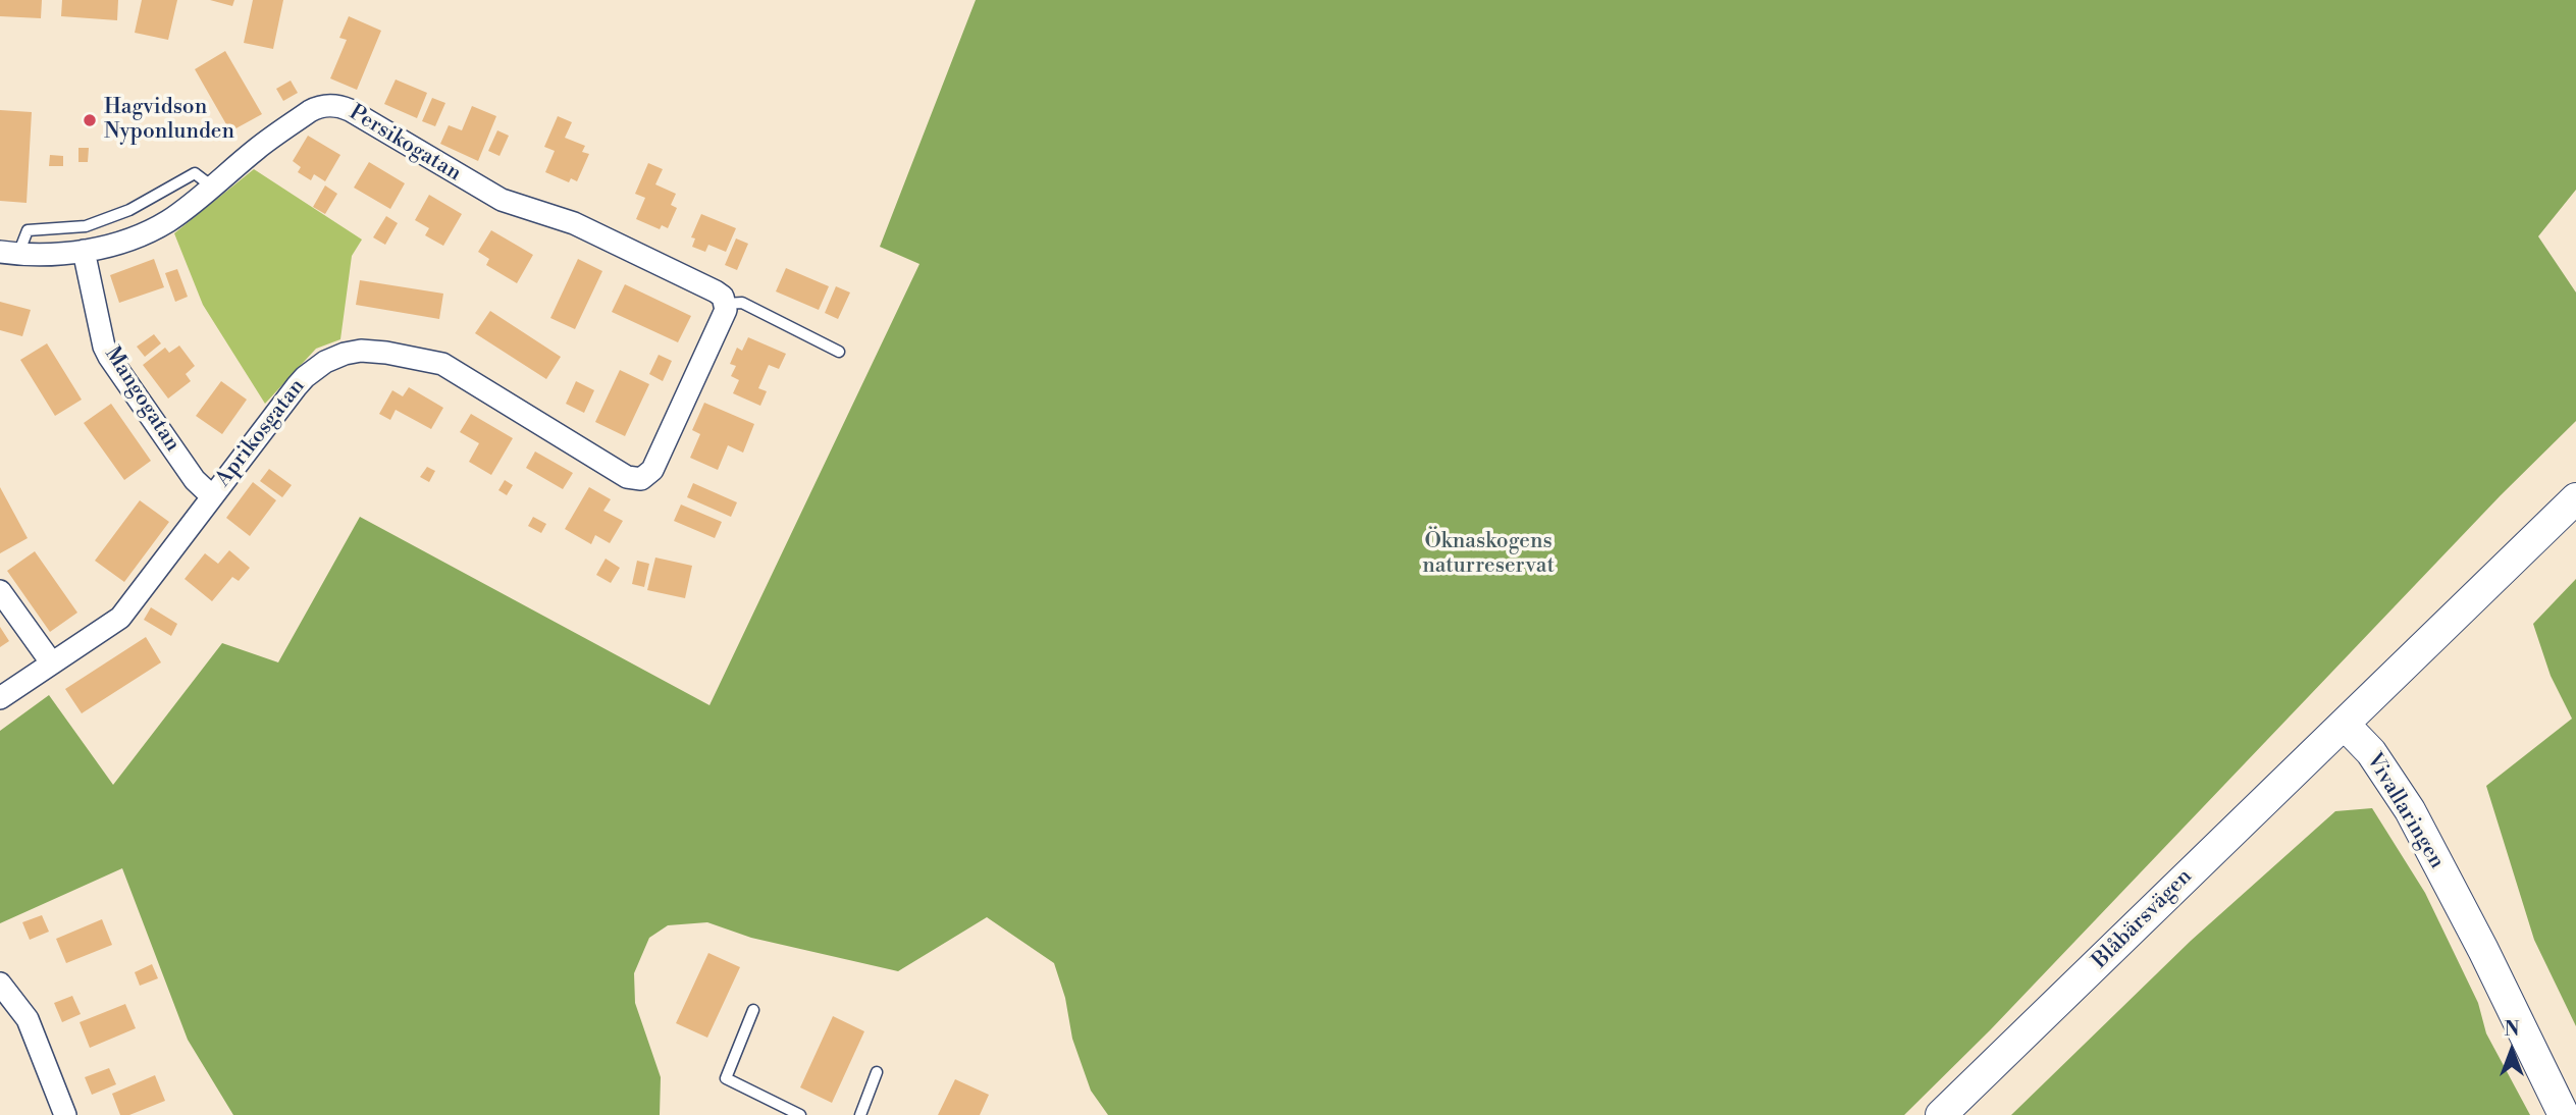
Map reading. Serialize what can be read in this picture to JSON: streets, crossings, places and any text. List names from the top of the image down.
{
  "streets": {
    "street": [
      "Persikogatan",
      "Mangogatan",
      "Aprikosgatan",
      "Vivallaringen",
      "Blåbärsvägen"
    ]
  },
  "crossings": [
    ["Persikogatan", "Mangogatan"],
    ["Persikogatan", "Aprikosgatan"],
    ["Mangogatan", "Aprikosgatan"],
    ["Vivallaringen", "Blåbärsvägen"]
  ],
  "parks": ["Öknaskogens naturreservat"],
  "places": ["Hagvidson Nyponlunden"],
  "north": "top"
}
